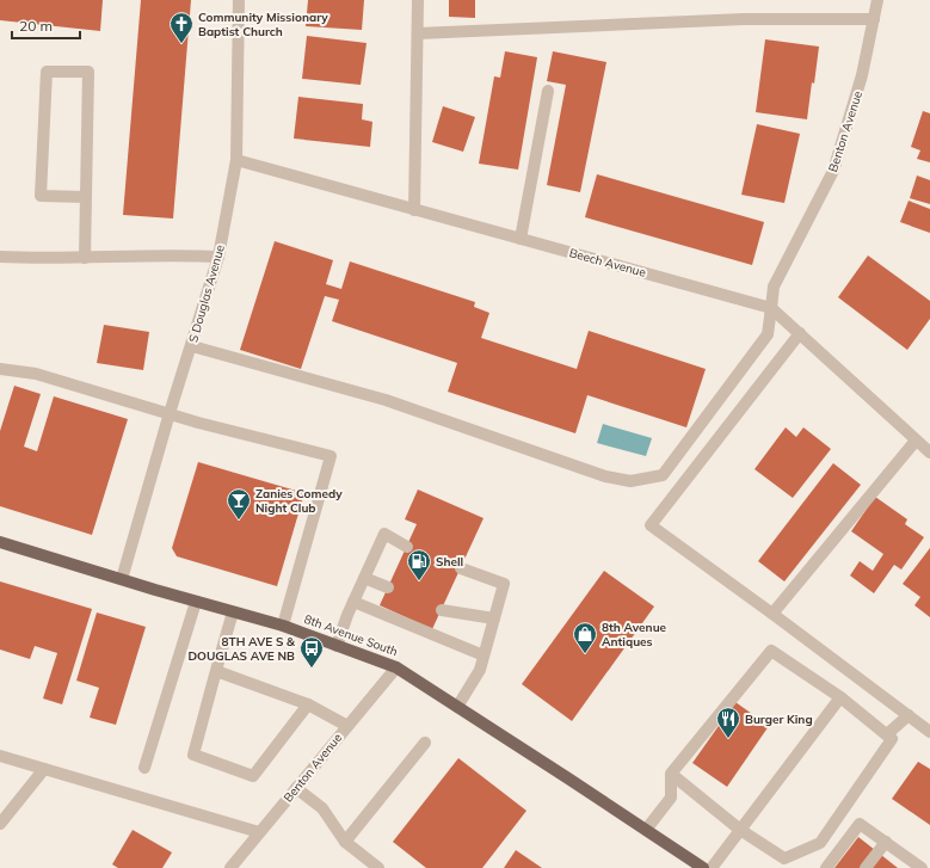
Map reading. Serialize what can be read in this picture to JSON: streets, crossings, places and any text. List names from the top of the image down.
{
  "streets": {
    "main road": ["8th Avenue South"],
    "street": ["Benton Avenue", "Beech Avenue", "S Douglas Avenue"]
  },
  "crossings": [
    ["Benton Avenue", "Beech Avenue"],
    ["Benton Avenue", "S Douglas Avenue"],
    ["Benton Avenue", "8th Avenue South"],
    ["Beech Avenue", "S Douglas Avenue"],
    ["S Douglas Avenue", "8th Avenue South"]
  ],
  "places": {
    "church": ["Community Missionary Baptist Church"],
    "bar": ["Zanies Comedy Night Club"],
    "fuel station": ["Shell"],
    "shop": ["8th Avenue Antiques"],
    "bus stop": ["8TH AVE S & DOUGLAS AVE NB"],
    "restaurant": ["Burger King"]
  },
  "scale_bar": "20 m"
}
